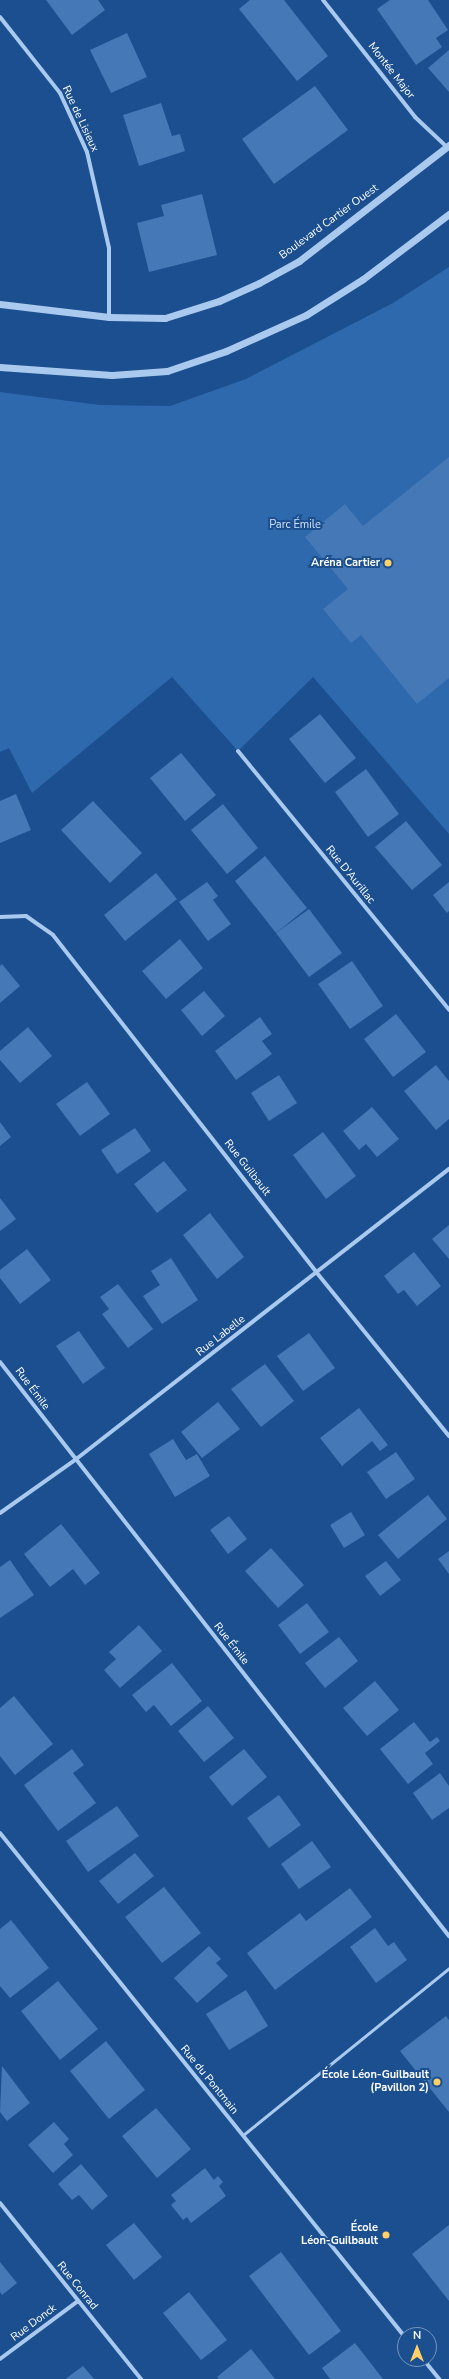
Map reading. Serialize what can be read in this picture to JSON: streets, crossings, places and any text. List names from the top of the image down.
{
  "streets": {
    "street": [
      "Montée Major",
      "Rue de Lisieux",
      "Boulevard Cartier Ouest",
      "Rue D'Aurillac",
      "Rue Guilbault",
      "Rue Labelle",
      "Rue Émile",
      "Rue du Pontmain",
      "Rue Conrad",
      "Rue Donck"
    ]
  },
  "crossings": [
    ["Montée Major", "Boulevard Cartier Ouest"],
    ["Rue de Lisieux", "Boulevard Cartier Ouest"],
    ["Rue Guilbault", "Rue Labelle"],
    ["Rue Labelle", "Rue Émile"],
    ["Rue Conrad", "Rue Donck"]
  ],
  "parks": ["Parc Émile"],
  "places": ["Aréna Cartier", "École Léon-Guilbault (Pavillon 2)", "École Léon-Guilbault"],
  "north": "top"
}
